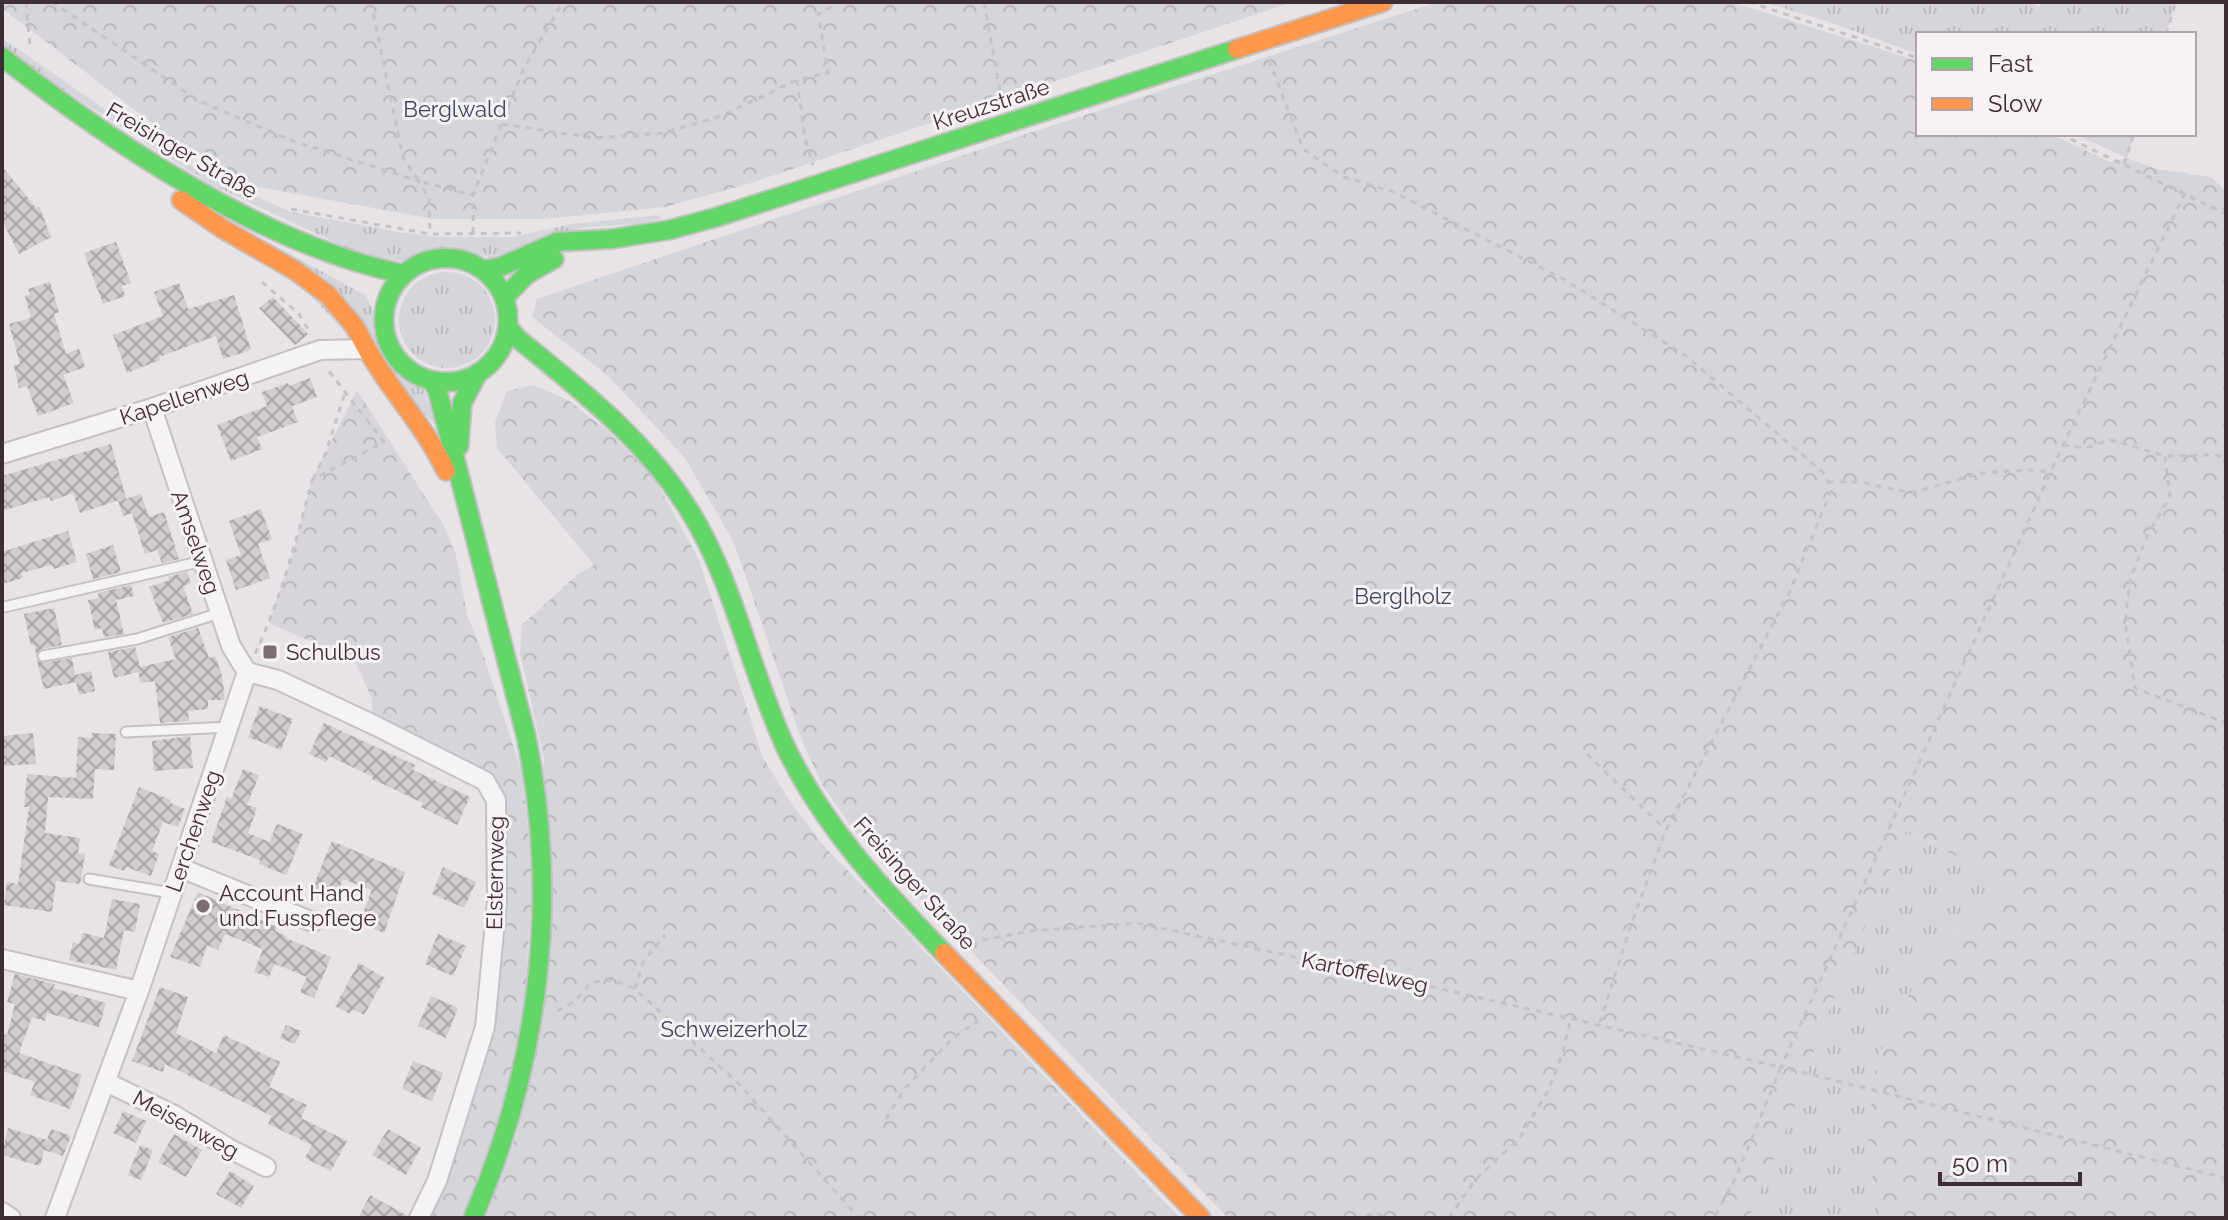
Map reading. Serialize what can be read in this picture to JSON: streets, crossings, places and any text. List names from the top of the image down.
{
  "streets": {
    "main road": ["Kreuzstraße", "Freisinger Straße"],
    "street": [
      "Kapellenweg",
      "Amselweg",
      "Lerchenweg",
      "Elsternweg",
      "Meisenweg"
    ],
    "path": ["Kartoffelweg"]
  },
  "crossings": [
    ["Kreuzstraße", "Freisinger Straße"],
    ["Freisinger Straße", "Kartoffelweg"],
    ["Kapellenweg", "Amselweg"],
    ["Amselweg", "Lerchenweg"],
    ["Amselweg", "Elsternweg"],
    ["Lerchenweg", "Elsternweg"],
    ["Lerchenweg", "Meisenweg"]
  ],
  "parks": ["Berglwald", "Berglholz", "Schweizerholz"],
  "places": {
    "transit": ["Schulbus"],
    "other": ["Account Hand und Fusspflege"]
  },
  "legend": ["Fast", "Slow"],
  "scale_bar": "50 m"
}
